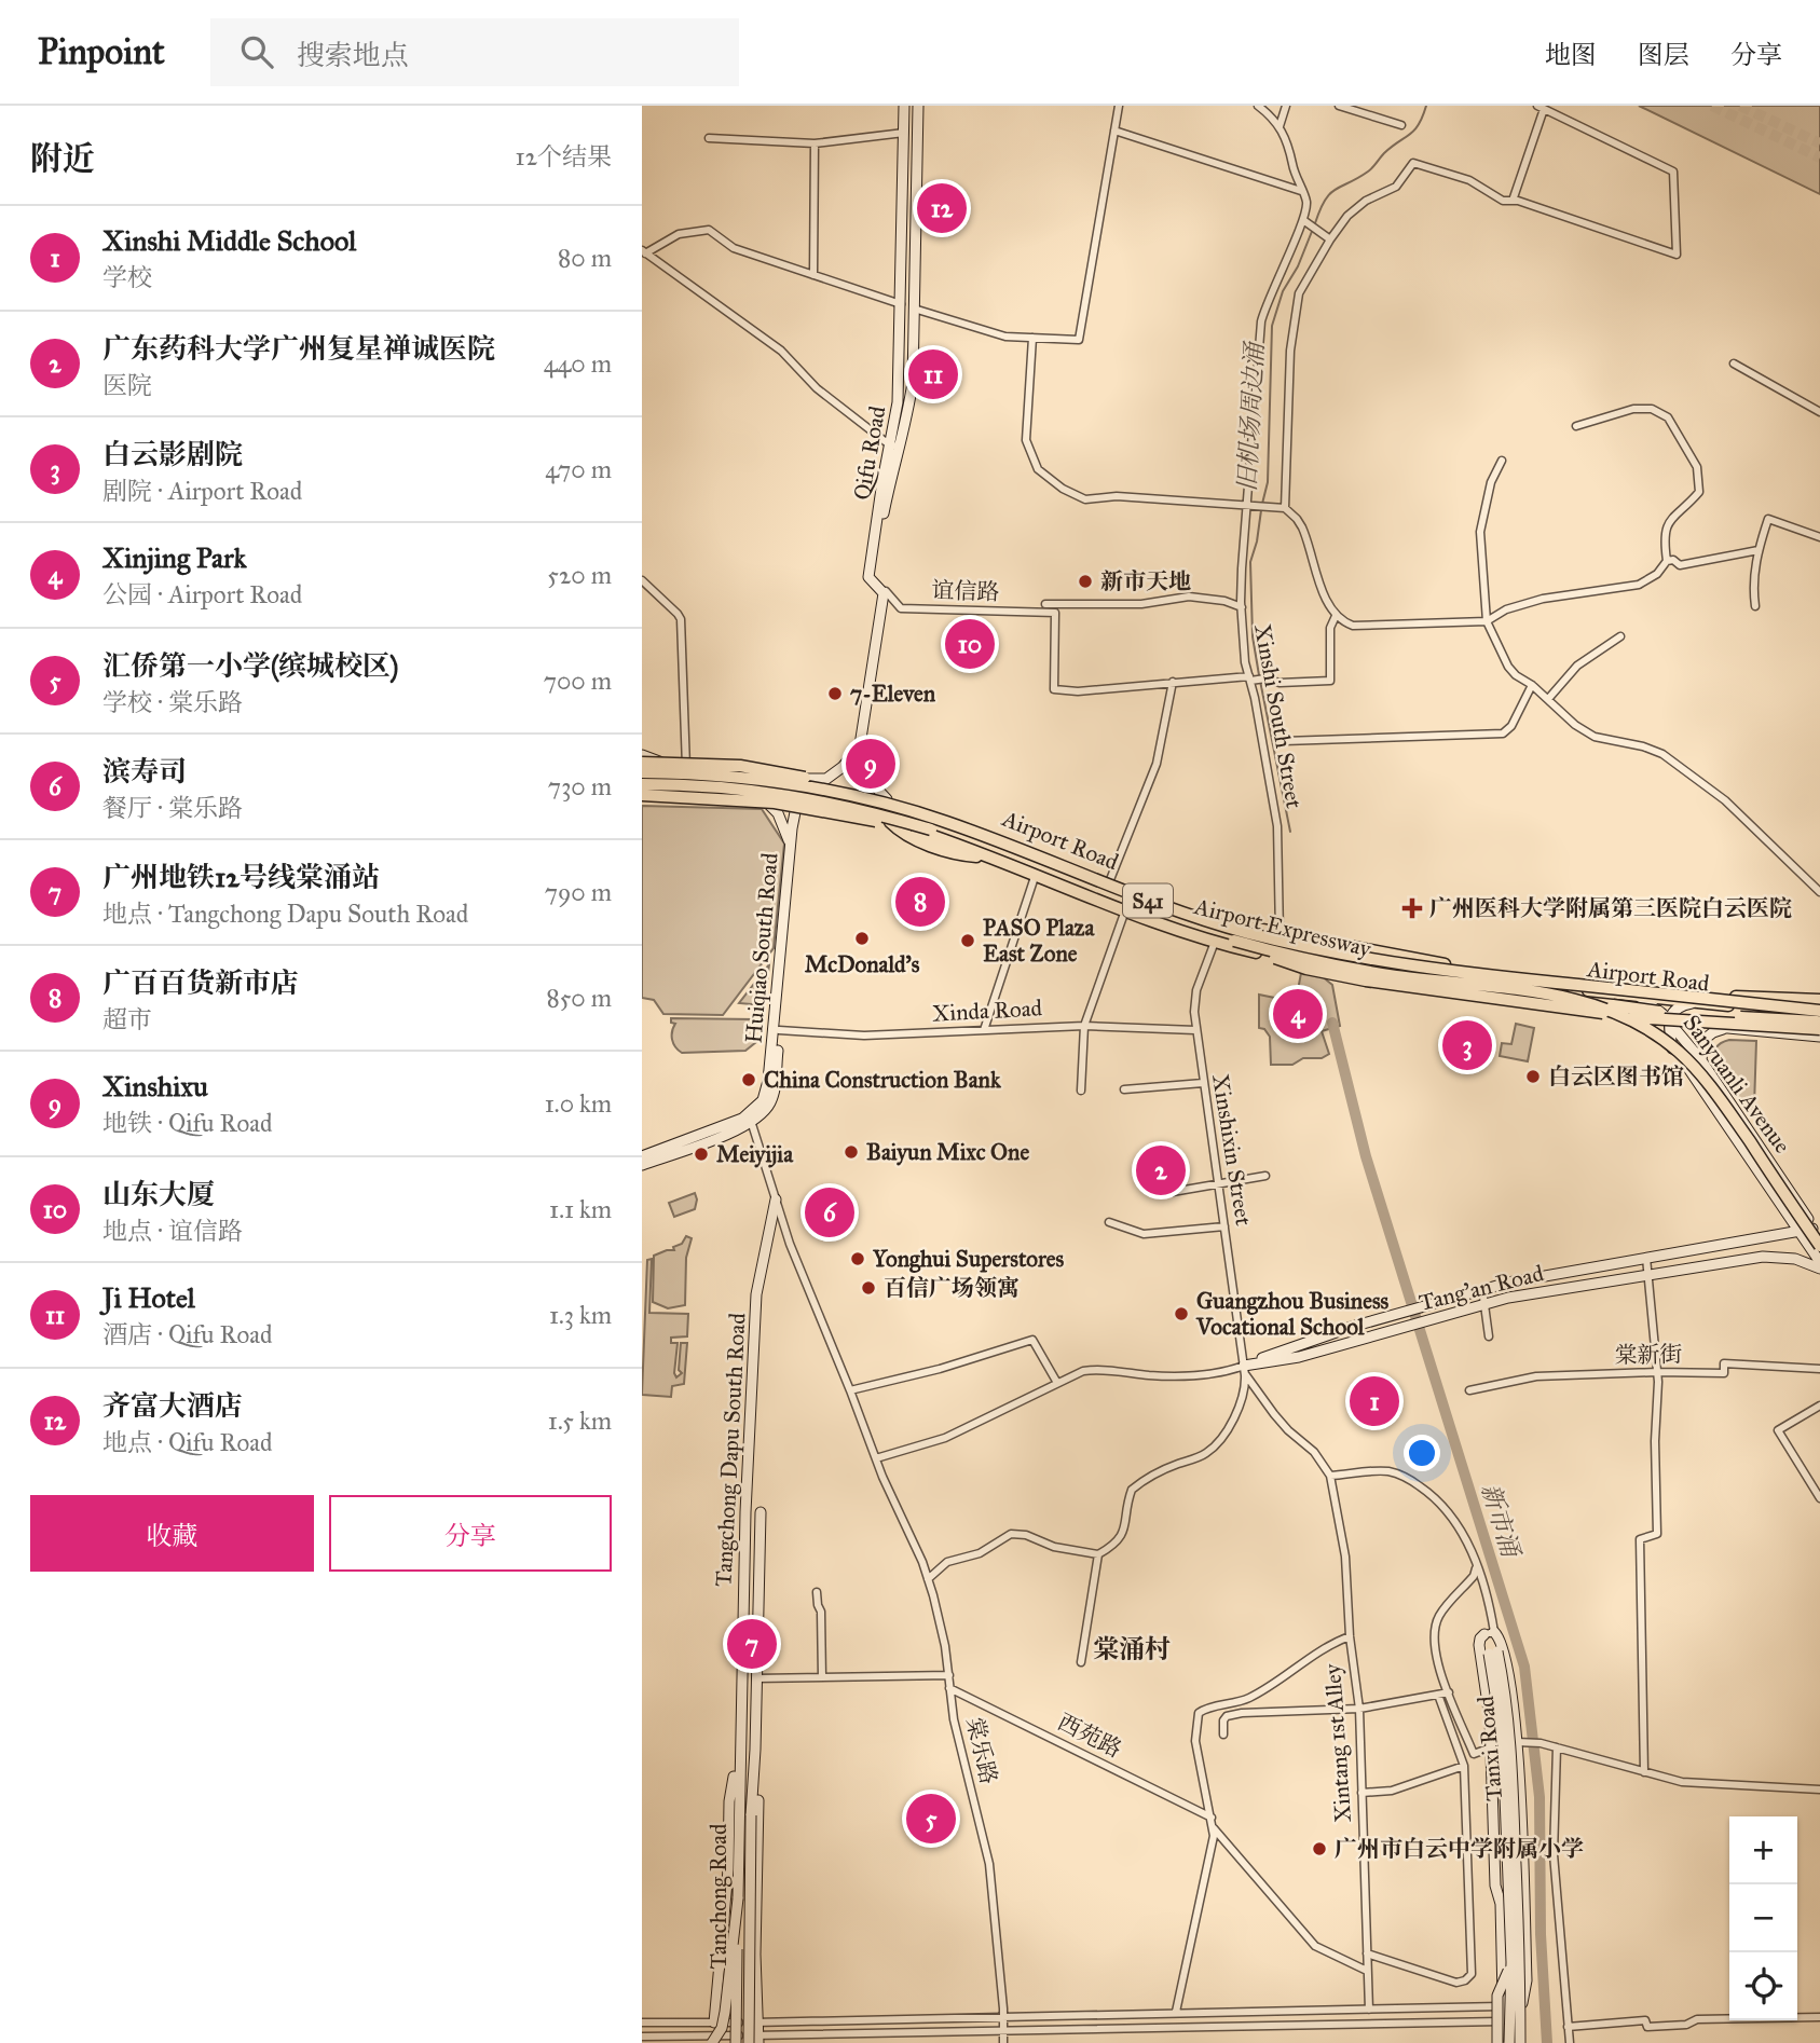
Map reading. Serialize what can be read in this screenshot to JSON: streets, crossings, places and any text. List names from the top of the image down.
{
  "streets": {
    "highway": ["Airport Road", "S41", "Airport Expressway"],
    "main road": [
      "Qifu Road",
      "Huiqiao South Road",
      "Sanyuanli Avenue",
      "Tang'an Road",
      "Tangchong Dapu South Road",
      "Tanxi Road",
      "Tanchong Road"
    ],
    "street": [
      "谊信路",
      "Xinshi South Street",
      "Xinda Road",
      "Xinshixin Street",
      "棠新街",
      "西苑路",
      "Xintang 1st Alley",
      "棠乐路"
    ]
  },
  "crossings": [
    ["Qifu Road", "谊信路"],
    ["Qifu Road", "Airport Road"],
    ["Xinshi South Street", "Airport Road"],
    ["Airport Road", "Airport Expressway"],
    ["Airport Road", "Huiqiao South Road"],
    ["Airport Road", "Sanyuanli Avenue"],
    ["Airport Road", "Xinshixin Street"],
    ["Huiqiao South Road", "Xinda Road"],
    ["Xinda Road", "Xinshixin Street"],
    ["Sanyuanli Avenue", "Tang'an Road"],
    ["Xinshixin Street", "Tang'an Road"],
    ["Tangchong Dapu South Road", "Tanchong Road"],
    ["西苑路", "棠乐路"]
  ],
  "districts": ["棠涌村"],
  "water": ["旧机场周边涌", "新市涌"],
  "places": {
    "other": [
      "新市天地",
      "7-Eleven",
      "McDonald's",
      "PASO Plaza East Zone",
      "白云区图书馆",
      "China Construction Bank",
      "Baiyun Mixc One",
      "Meiyijia",
      "Yonghui Superstores",
      "百信广场领寓",
      "Guangzhou Business Vocational School",
      "广州市白云中学附属小学"
    ],
    "health": ["广州医科大学附属第三医院白云医院"]
  },
  "page": {
    "header": "Pinpoint",
    "search": "搜索地点",
    "nav": ["地图", "图层", "分享"],
    "heading": ["附近", "12个结果"],
    "pins": [
      "12",
      "11",
      "10",
      "9",
      "8",
      "4",
      "3",
      "2",
      "6",
      "1",
      "7",
      "5"
    ],
    "list": [
      {
        "mark": "1",
        "name": "Xinshi Middle School",
        "note": "学校",
        "value": "80 m"
      },
      {
        "mark": "2",
        "name": "广东药科大学广州复星禅诚医院",
        "note": "医院",
        "value": "440 m"
      },
      {
        "mark": "3",
        "name": "白云影剧院",
        "note": "剧院 · Airport Road",
        "value": "470 m"
      },
      {
        "mark": "4",
        "name": "Xinjing Park",
        "note": "公园 · Airport Road",
        "value": "520 m"
      },
      {
        "mark": "5",
        "name": "汇侨第一小学(缤城校区)",
        "note": "学校 · 棠乐路",
        "value": "700 m"
      },
      {
        "mark": "6",
        "name": "滨寿司",
        "note": "餐厅 · 棠乐路",
        "value": "730 m"
      },
      {
        "mark": "7",
        "name": "广州地铁12号线棠涌站",
        "note": "地点 · Tangchong Dapu South Road",
        "value": "790 m"
      },
      {
        "mark": "8",
        "name": "广百百货新市店",
        "note": "超市",
        "value": "850 m"
      },
      {
        "mark": "9",
        "name": "Xinshixu",
        "note": "地铁 · Qifu Road",
        "value": "1.0 km"
      },
      {
        "mark": "10",
        "name": "山东大厦",
        "note": "地点 · 谊信路",
        "value": "1.1 km"
      },
      {
        "mark": "11",
        "name": "Ji Hotel",
        "note": "酒店 · Qifu Road",
        "value": "1.3 km"
      },
      {
        "mark": "12",
        "name": "齐富大酒店",
        "note": "地点 · Qifu Road",
        "value": "1.5 km"
      }
    ],
    "buttons": ["收藏", "分享"],
    "map_buttons": ["+", "−"]
  }
}
